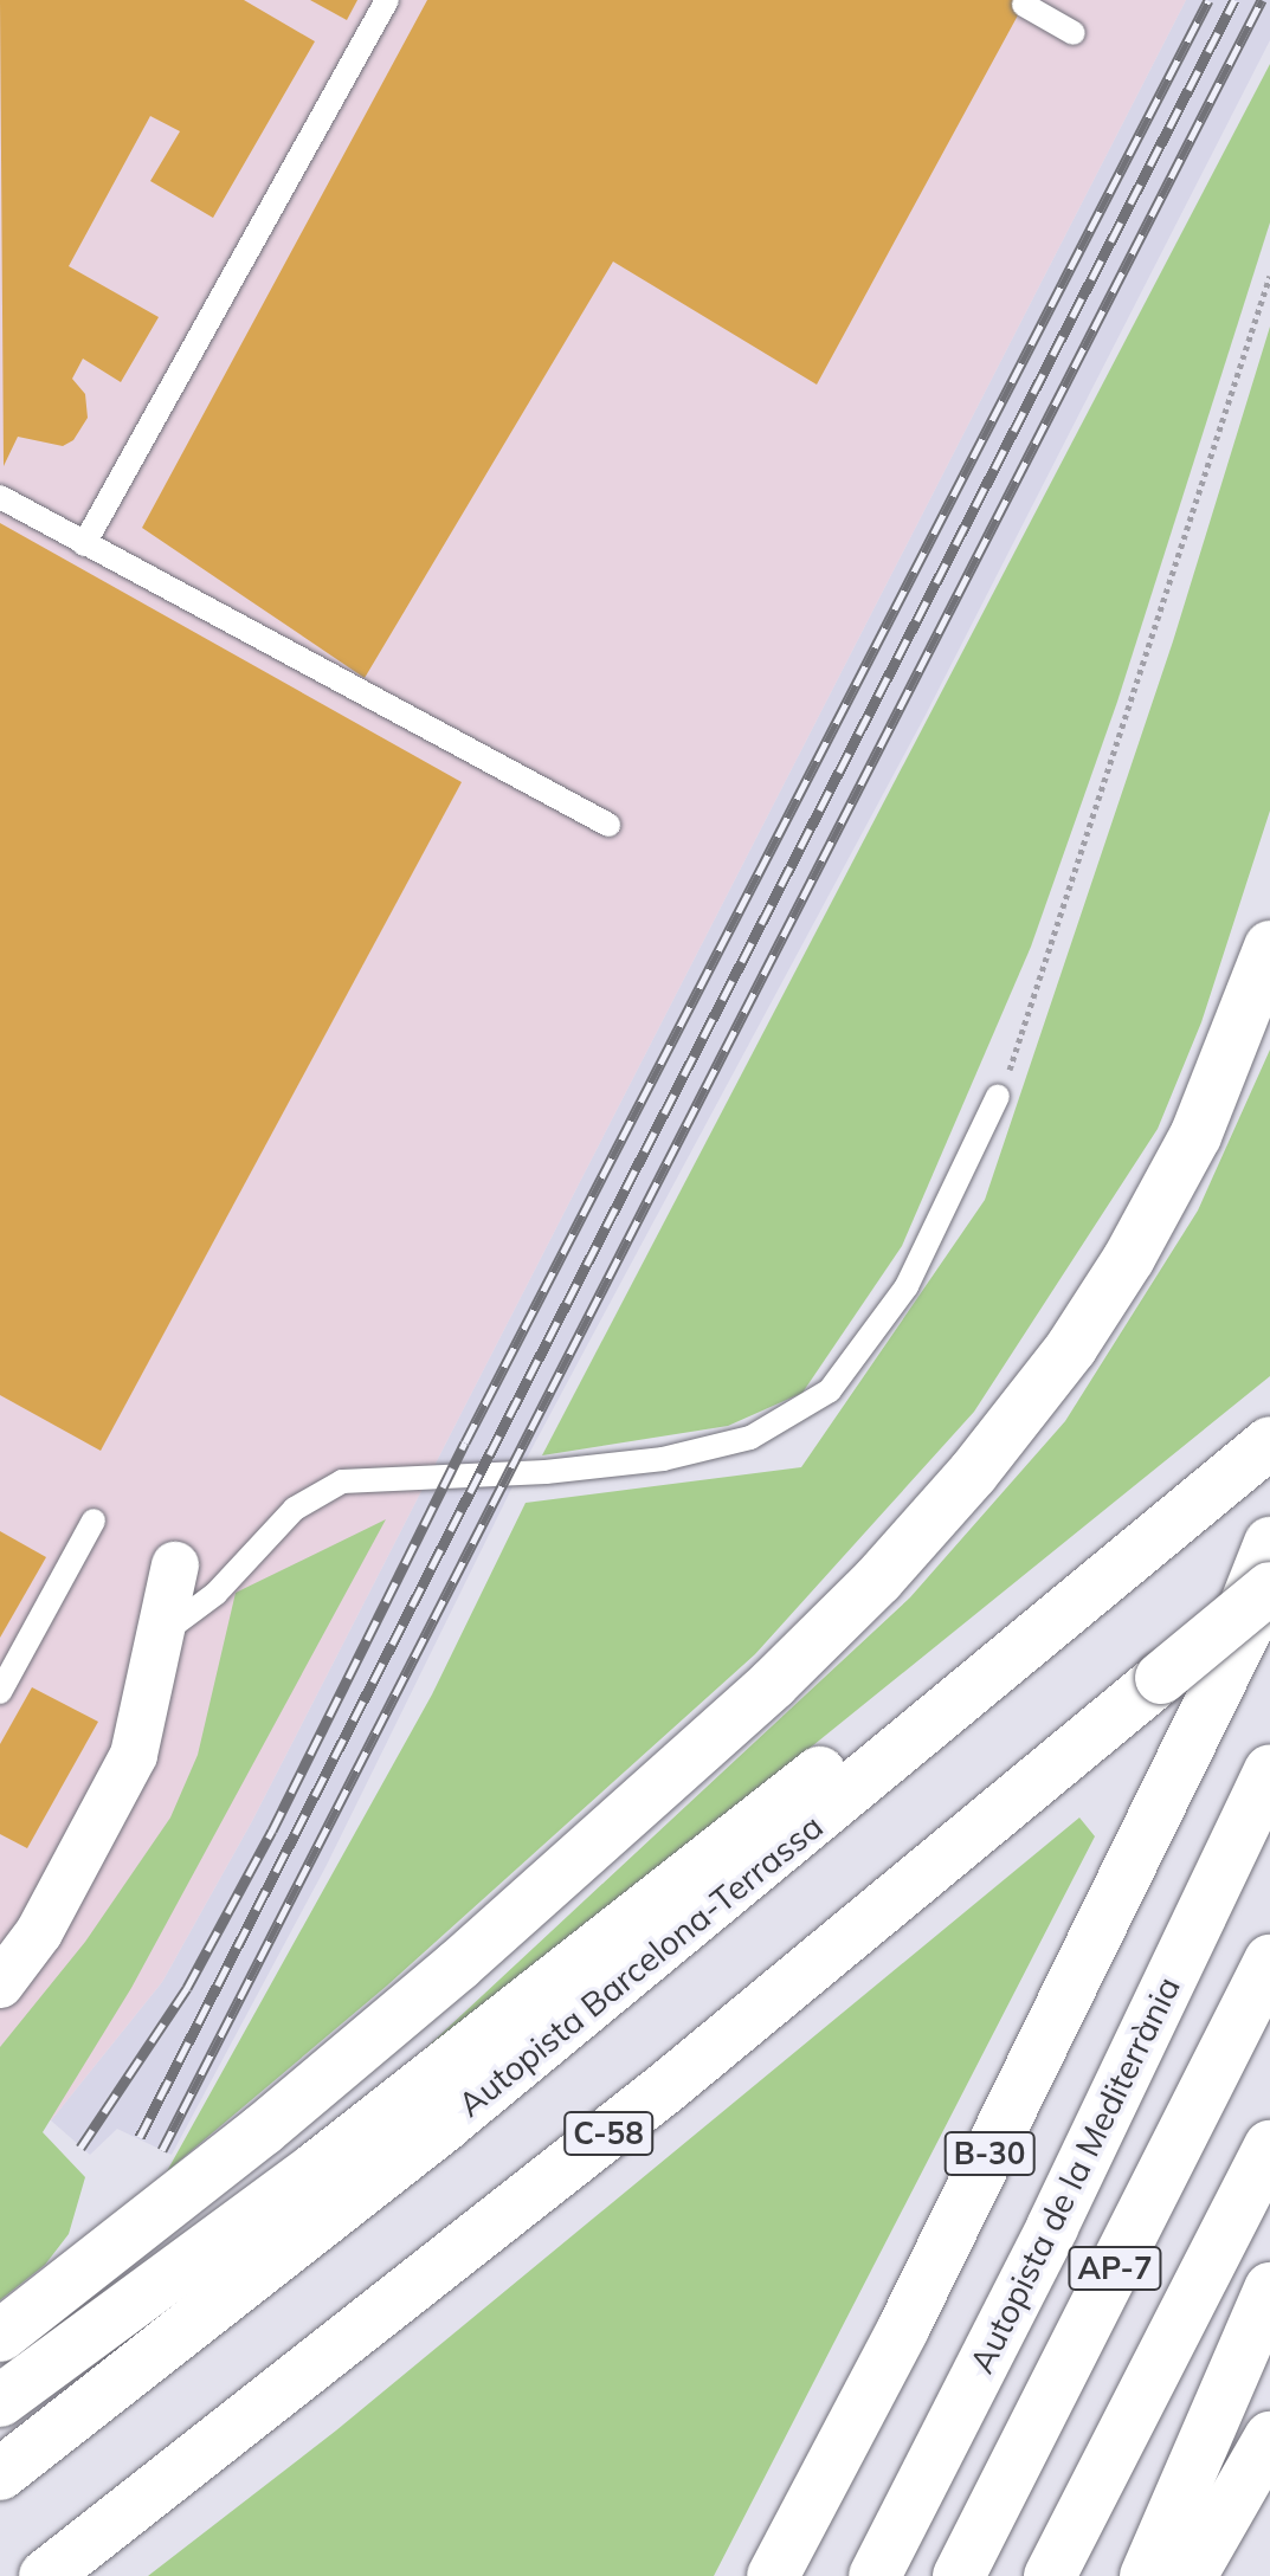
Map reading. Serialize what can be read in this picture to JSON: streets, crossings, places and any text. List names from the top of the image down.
{
  "streets": {
    "highway": [
      "Autopista Barcelona-Terrassa",
      "C-58",
      "B-30",
      "Autopista de la Mediterrània",
      "AP-7"
    ]
  }
}
